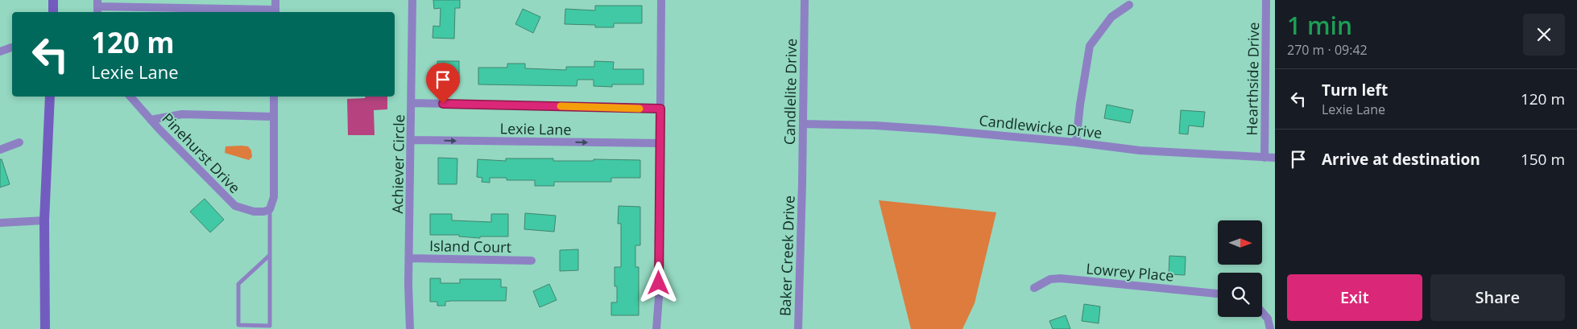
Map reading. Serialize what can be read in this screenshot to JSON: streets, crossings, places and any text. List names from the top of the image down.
{
  "streets": {
    "street": [
      "Hearthside Drive",
      "Candlelite Drive",
      "Candlewicke Drive",
      "Lexie Lane",
      "Pinehurst Drive",
      "Achiever Circle",
      "Island Court",
      "Baker Creek Drive",
      "Lowrey Place"
    ]
  },
  "crossings": [
    ["Hearthside Drive", "Candlewicke Drive"],
    ["Candlelite Drive", "Candlewicke Drive"],
    ["Candlelite Drive", "Baker Creek Drive"],
    ["Lexie Lane", "Achiever Circle"],
    ["Achiever Circle", "Island Court"]
  ],
  "north": "right",
  "page": {
    "heading": ["1 min", "270 m · 09:42"],
    "turn": ["120 m", "Lexie Lane"],
    "list": [
      {
        "name": "Turn left",
        "note": "Lexie Lane",
        "value": "120 m"
      },
      {
        "name": "Arrive at destination",
        "value": "150 m"
      }
    ],
    "buttons": ["Exit", "Share"]
  }
}
